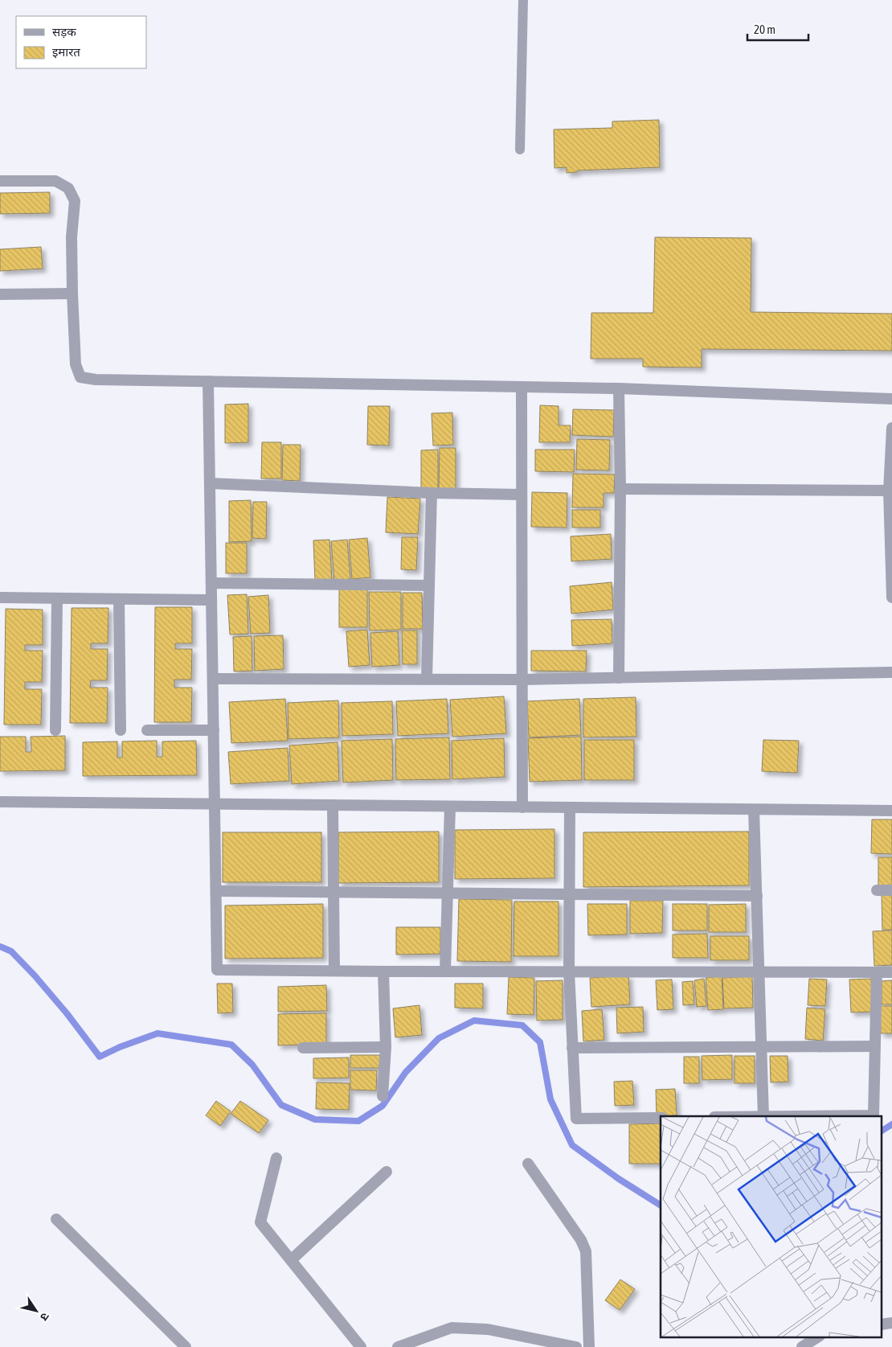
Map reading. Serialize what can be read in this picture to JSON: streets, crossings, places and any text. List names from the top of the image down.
{
  "legend": ["सड़क", "इमारत"],
  "scale_bar": "20 m",
  "north": "bottom right"
}
